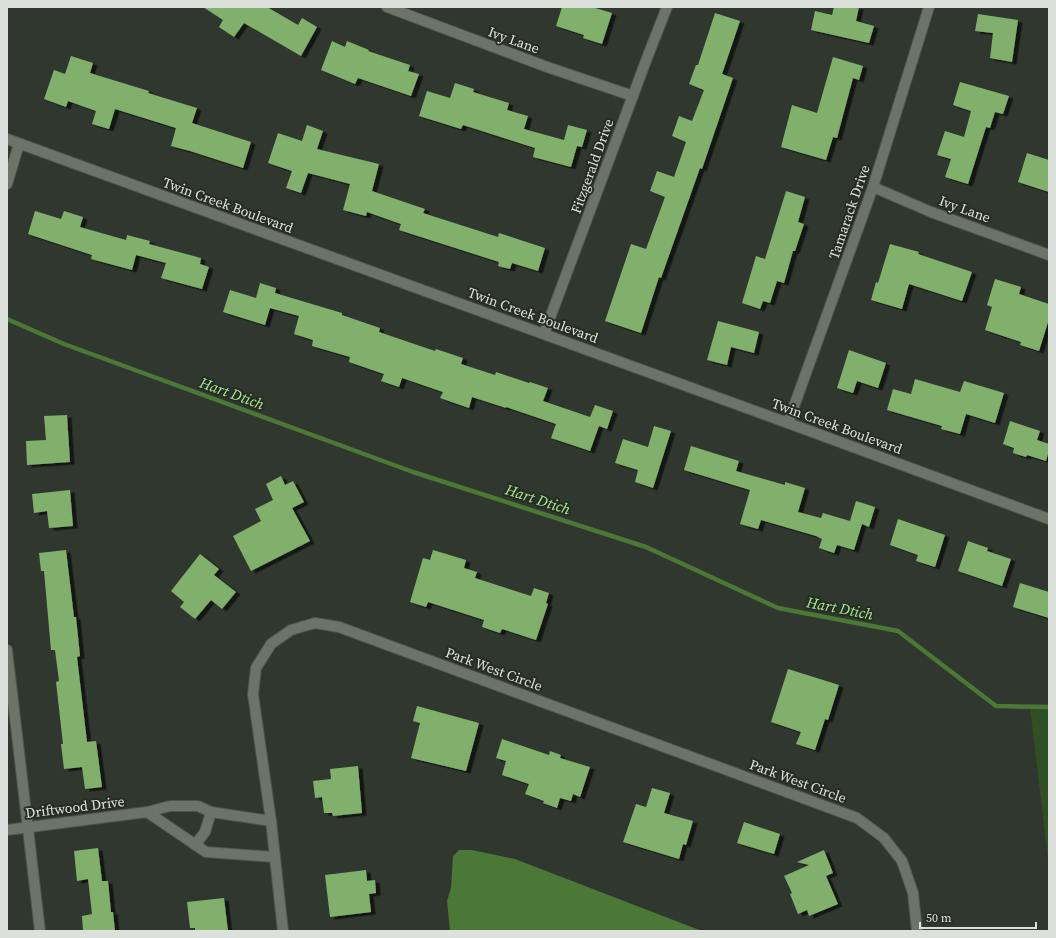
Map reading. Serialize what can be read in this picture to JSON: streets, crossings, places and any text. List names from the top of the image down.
{
  "streets": {
    "street": [
      "Ivy Lane",
      "Fitzgerald Drive",
      "Twin Creek Boulevard",
      "Tamarack Drive",
      "Park West Circle",
      "Driftwood Drive"
    ]
  },
  "crossings": [
    ["Ivy Lane", "Fitzgerald Drive"],
    ["Ivy Lane", "Tamarack Drive"],
    ["Fitzgerald Drive", "Twin Creek Boulevard"],
    ["Twin Creek Boulevard", "Tamarack Drive"],
    ["Park West Circle", "Driftwood Drive"]
  ],
  "water": ["Hart Dtich"],
  "scale_bar": "50 m"
}
